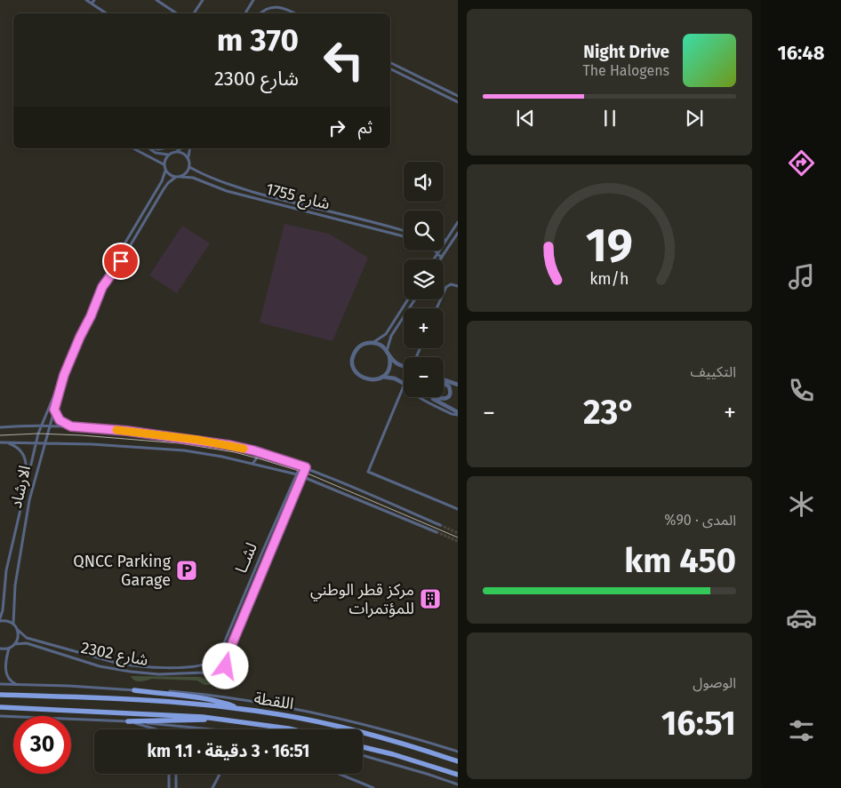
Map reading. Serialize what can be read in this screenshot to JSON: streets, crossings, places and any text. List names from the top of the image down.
{
  "streets": {
    "main road": ["اللقطة"],
    "street": [
      "شارع 1755",
      "الارشاد",
      "لشــا",
      "شارع 2302"
    ]
  },
  "crossings": [
    ["شارع 1755", "الارشاد"],
    ["لشــا", "شارع 2302"]
  ],
  "places": {
    "parking": ["QNCC Parking Garage"],
    "building": ["مركز قطر الوطني للمؤتمرات"]
  },
  "page": {
    "tabs": "16:48",
    "turn": ["370 m", "شارع 2300"],
    "song": ["Night Drive", "The Halogens"],
    "then": "ثم",
    "map_buttons": ["+", "−"],
    "tile": [
      "التكييف",
      ["المدى · 90%", "450 km"],
      ["الوصول", "16:51"]
    ],
    "heat": ["−", "23°", "+"],
    "limit": "30",
    "trip": "16:51 · 3 دقيقة · 1.1 km",
    "gauge": ["19", "km/h"]
  }
}
